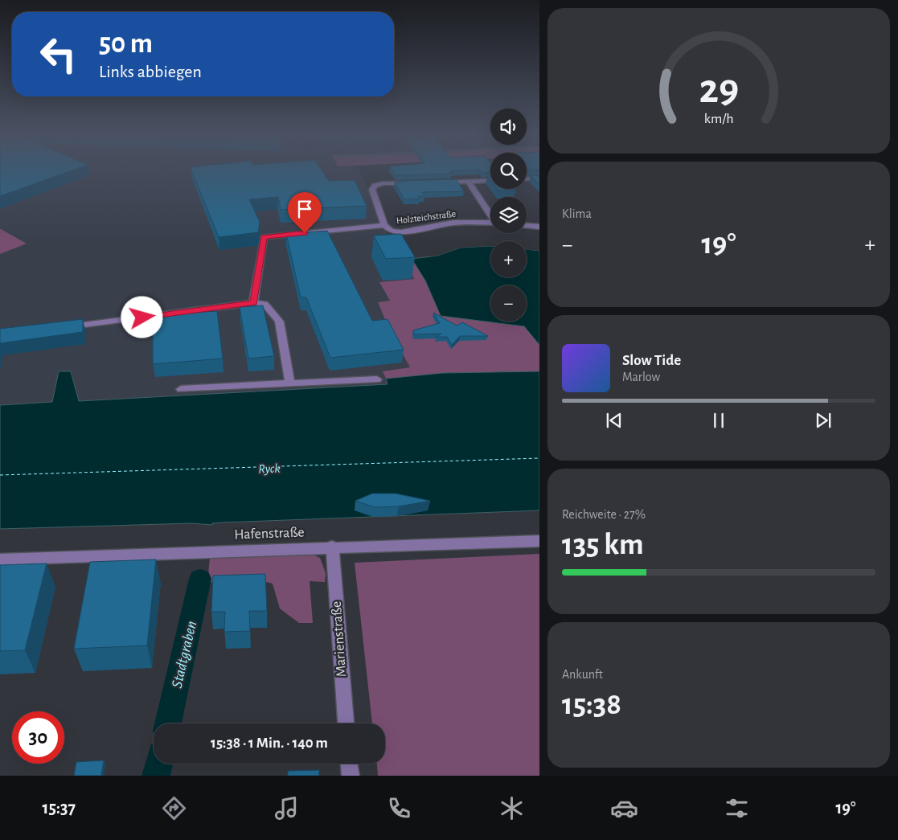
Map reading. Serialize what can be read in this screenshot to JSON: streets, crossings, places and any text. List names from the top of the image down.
{
  "streets": {
    "street": ["Holzteichstraße", "Hafenstraße", "Marienstraße"]
  },
  "crossings": [
    ["Hafenstraße", "Marienstraße"]
  ],
  "water": ["Ryck", "Stadtgraben"],
  "page": {
    "turn": ["50 m", "Links abbiegen"],
    "map_buttons": ["+", "−"],
    "tile": [
      "Klima",
      ["Reichweite · 27%", "135 km"],
      ["Ankunft", "15:38"]
    ],
    "heat": ["−", "19°", "+"],
    "song": ["Slow Tide", "Marlow"],
    "limit": "30",
    "trip": "15:38 · 1 Min. · 140 m",
    "tabs": ["15:37", "19°"],
    "gauge": ["29", "km/h"]
  }
}
